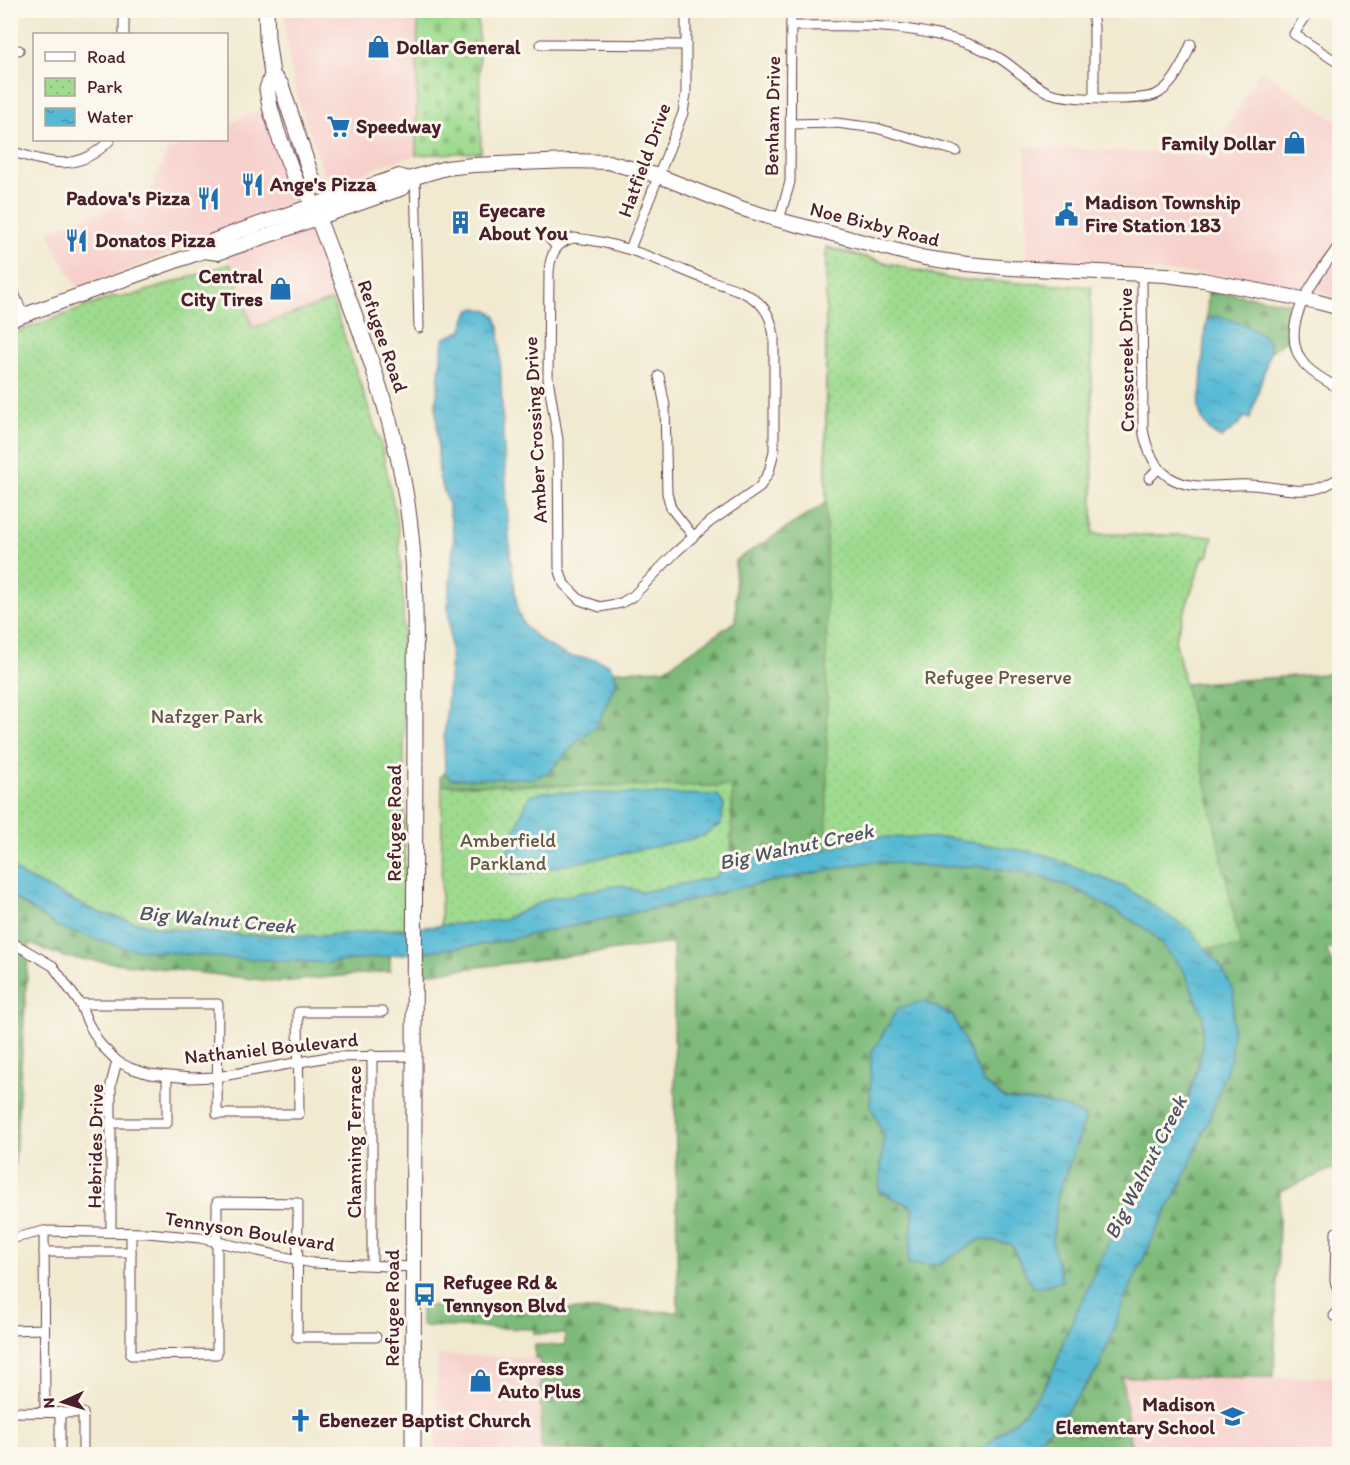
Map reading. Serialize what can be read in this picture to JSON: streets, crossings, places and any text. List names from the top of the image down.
{
  "streets": {
    "main road": ["Refugee Road"],
    "street": [
      "Benham Drive",
      "Hatfield Drive",
      "Noe Bixby Road",
      "Crosscreek Drive",
      "Amber Crossing Drive",
      "Nathaniel Boulevard",
      "Channing Terrace",
      "Hebrides Drive",
      "Tennyson Boulevard"
    ]
  },
  "crossings": [
    ["Benham Drive", "Noe Bixby Road"],
    ["Hatfield Drive", "Noe Bixby Road"],
    ["Noe Bixby Road", "Refugee Road"],
    ["Noe Bixby Road", "Crosscreek Drive"],
    ["Refugee Road", "Nathaniel Boulevard"],
    ["Refugee Road", "Tennyson Boulevard"],
    ["Nathaniel Boulevard", "Channing Terrace"],
    ["Nathaniel Boulevard", "Hebrides Drive"],
    ["Channing Terrace", "Tennyson Boulevard"],
    ["Hebrides Drive", "Tennyson Boulevard"]
  ],
  "water": ["Big Walnut Creek"],
  "parks": ["Refugee Preserve", "Nafzger Park", "Amberfield Parkland"],
  "places": {
    "shop": [
      "Dollar General",
      "Family Dollar",
      "Central City Tires",
      "Express Auto Plus"
    ],
    "supermarket": ["Speedway"],
    "restaurant": ["Ange's Pizza", "Padova's Pizza", "Donatos Pizza"],
    "public building": ["Madison Township Fire Station 183"],
    "building": ["Eyecare About You"],
    "bus stop": ["Refugee Rd & Tennyson Blvd"],
    "school or university": ["Madison Elementary School"],
    "church": ["Ebenezer Baptist Church"]
  },
  "legend": ["Road", "Park", "Water"],
  "north": "left"
}
